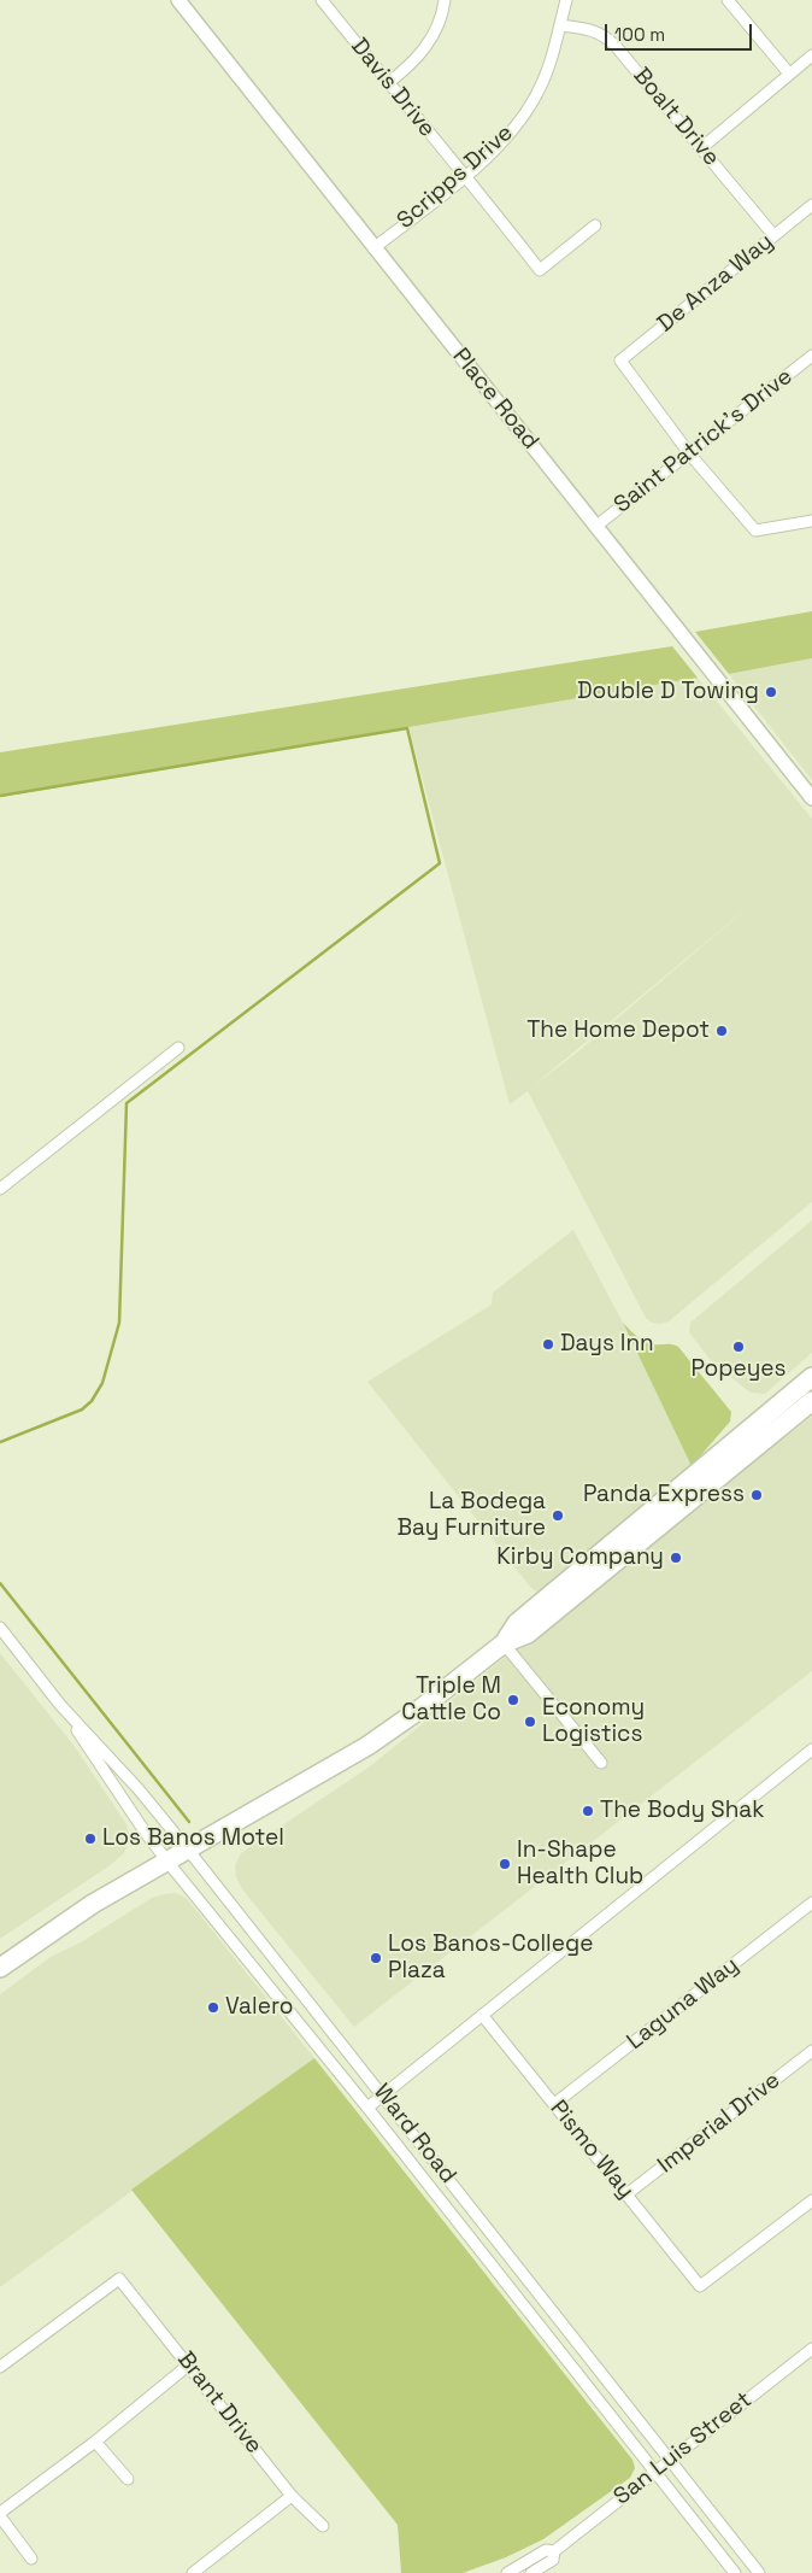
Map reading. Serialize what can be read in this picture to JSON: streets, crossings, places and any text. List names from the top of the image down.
{
  "streets": {
    "street": [
      "Davis Drive",
      "Boalt Drive",
      "Scripps Drive",
      "De Anza Way",
      "Place Road",
      "Saint Patrick's Drive",
      "Laguna Way",
      "Imperial Drive",
      "Ward Road",
      "Pismo Way",
      "Brant Drive",
      "San Luis Street"
    ]
  },
  "crossings": [
    ["Davis Drive", "Scripps Drive"],
    ["Boalt Drive", "Scripps Drive"],
    ["Boalt Drive", "De Anza Way"],
    ["Scripps Drive", "Place Road"],
    ["De Anza Way", "Saint Patrick's Drive"],
    ["Place Road", "Saint Patrick's Drive"],
    ["Laguna Way", "Pismo Way"],
    ["Imperial Drive", "Pismo Way"],
    ["Ward Road", "San Luis Street"]
  ],
  "places": [
    "Double D Towing",
    "The Home Depot",
    "Days Inn",
    "Popeyes",
    "Panda Express",
    "La Bodega Bay Furniture",
    "Kirby Company",
    "Triple M Cattle Co",
    "Economy Logistics",
    "The Body Shak",
    "Los Banos Motel",
    "In-Shape Health Club",
    "Los Banos-College Plaza",
    "Valero"
  ],
  "scale_bar": "100 m"
}
